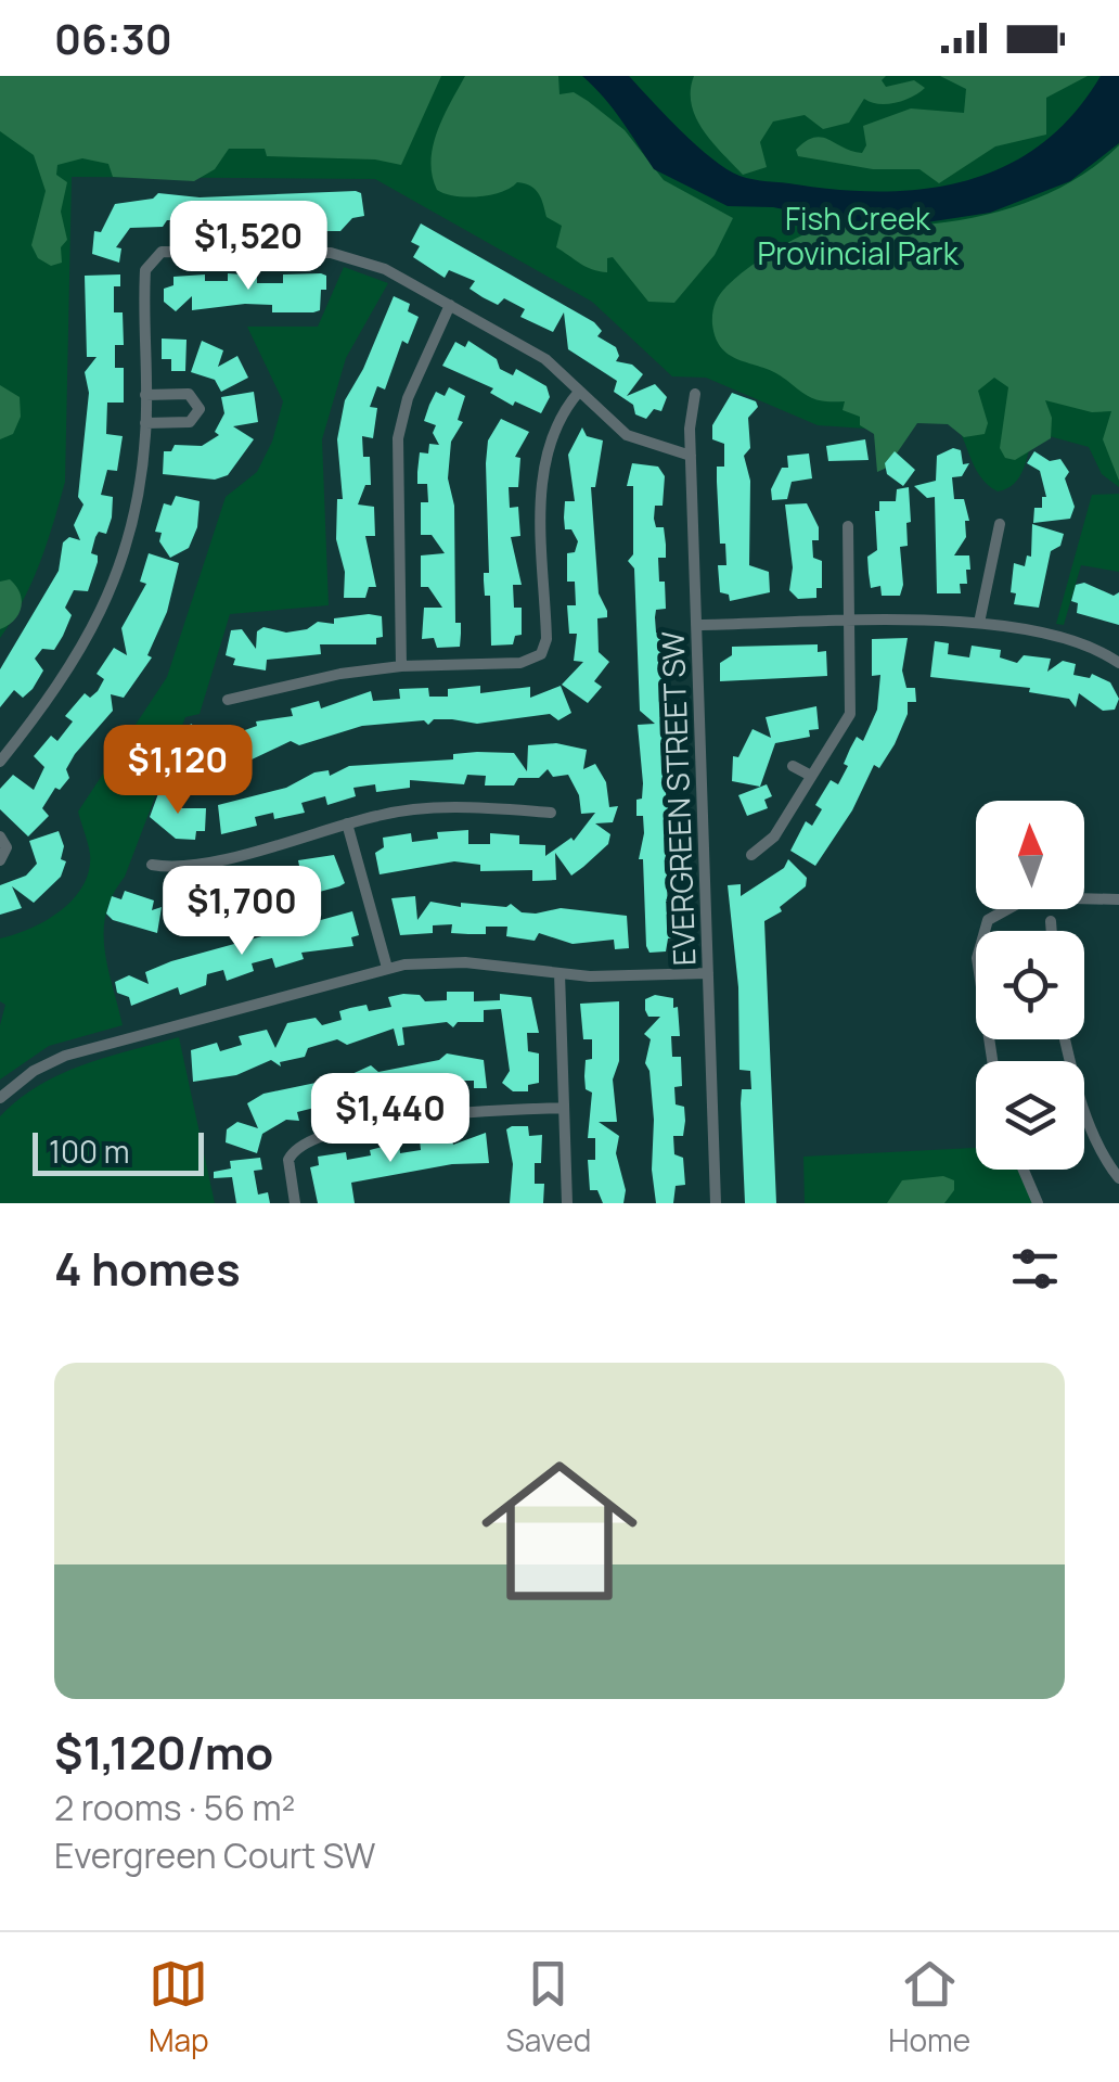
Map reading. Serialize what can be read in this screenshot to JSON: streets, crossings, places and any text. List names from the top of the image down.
{
  "streets": {
    "street": ["EVERGREEN STREET SW"]
  },
  "parks": ["Fish Creek Provincial Park"],
  "scale_bar": "100 m",
  "north": "top",
  "page": {
    "status": "06:30",
    "price": [
      "$1,520",
      "$1,120",
      "$1,700",
      "$1,440"
    ],
    "scale": "100 m",
    "heading": "4 homes",
    "list": [
      {
        "name": "$1,120/mo",
        "note": "2 rooms · 56 m² · Evergreen Court SW"
      }
    ],
    "tabs": ["Map", "Saved", "Home"]
  }
}
